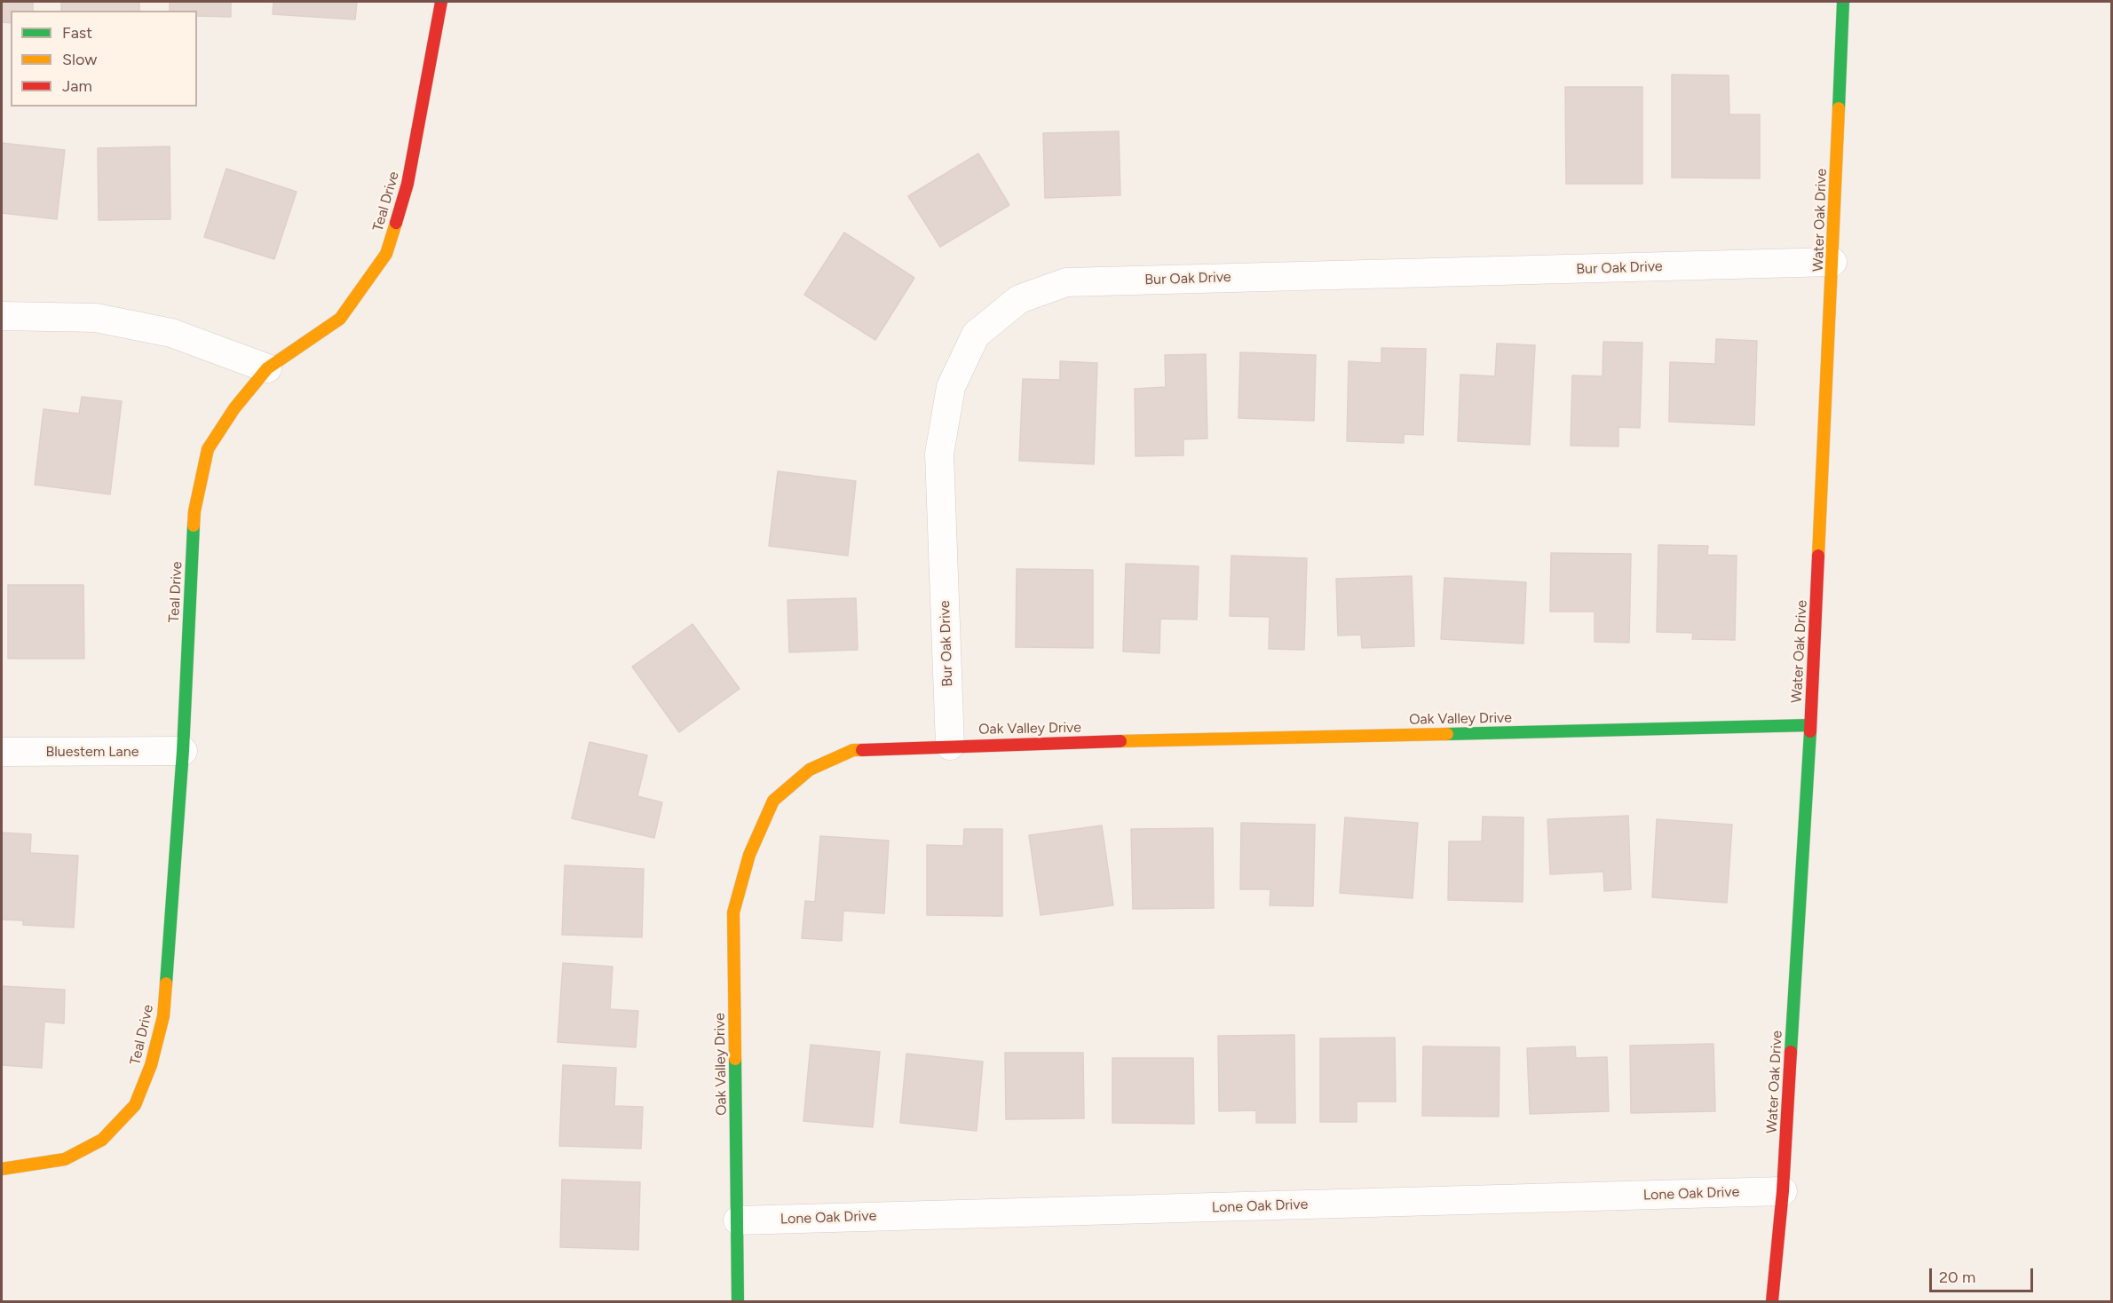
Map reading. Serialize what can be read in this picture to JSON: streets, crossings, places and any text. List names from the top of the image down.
{
  "streets": {
    "street": [
      "Teal Drive",
      "Water Oak Drive",
      "Bur Oak Drive",
      "Oak Valley Drive",
      "Bluestem Lane",
      "Lone Oak Drive"
    ]
  },
  "crossings": [
    ["Teal Drive", "Bluestem Lane"],
    ["Water Oak Drive", "Bur Oak Drive"],
    ["Water Oak Drive", "Oak Valley Drive"],
    ["Water Oak Drive", "Lone Oak Drive"],
    ["Bur Oak Drive", "Oak Valley Drive"],
    ["Oak Valley Drive", "Lone Oak Drive"]
  ],
  "legend": ["Fast", "Slow", "Jam"],
  "scale_bar": "20 m"
}
